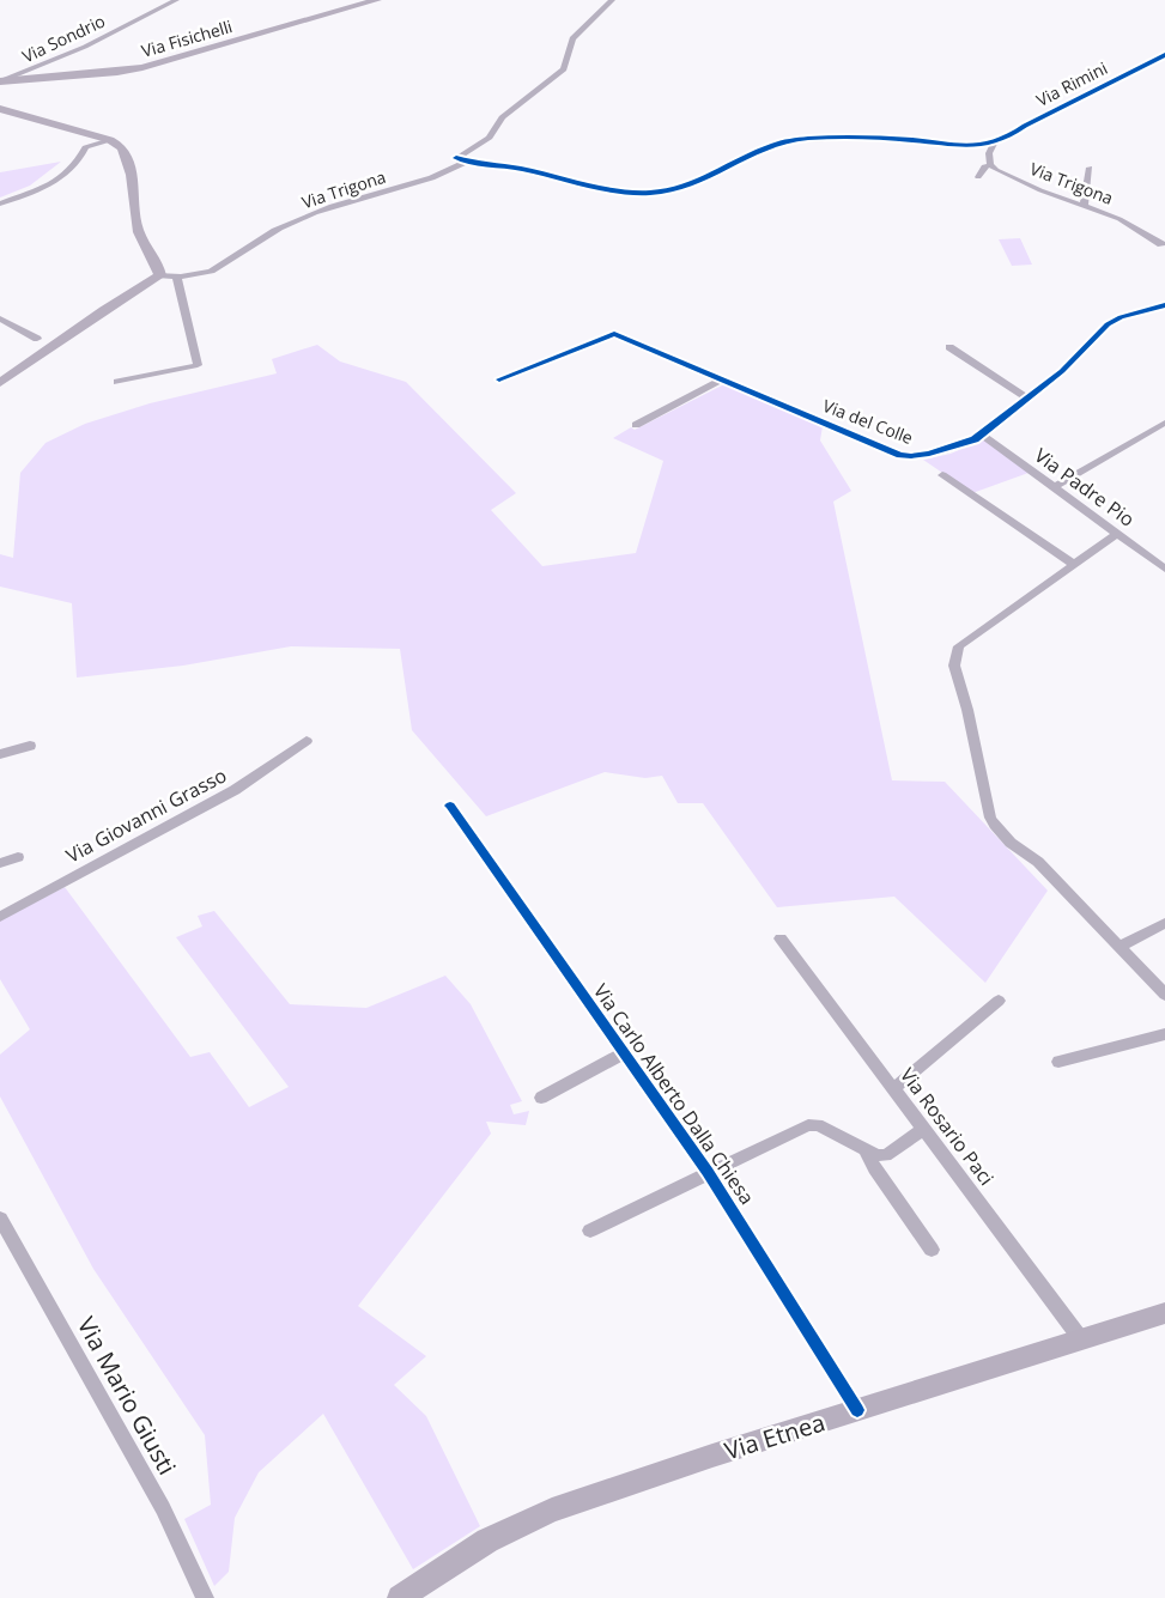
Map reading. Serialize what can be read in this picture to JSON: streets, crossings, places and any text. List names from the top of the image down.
{
  "streets": {
    "main road": ["Via Fisichelli", "Via Etnea"],
    "street": [
      "Via Sondrio",
      "Via Rimini",
      "Via Trigona",
      "Via del Colle",
      "Via Padre Pio",
      "Via Giovanni Grasso",
      "Via Carlo Alberto Dalla Chiesa",
      "Via Rosario Paci",
      "Via Mario Giusti"
    ]
  },
  "crossings": [
    ["Via Sondrio", "Via Fisichelli"],
    ["Via del Colle", "Via Padre Pio"],
    ["Via Carlo Alberto Dalla Chiesa", "Via Etnea"],
    ["Via Rosario Paci", "Via Etnea"]
  ]
}
